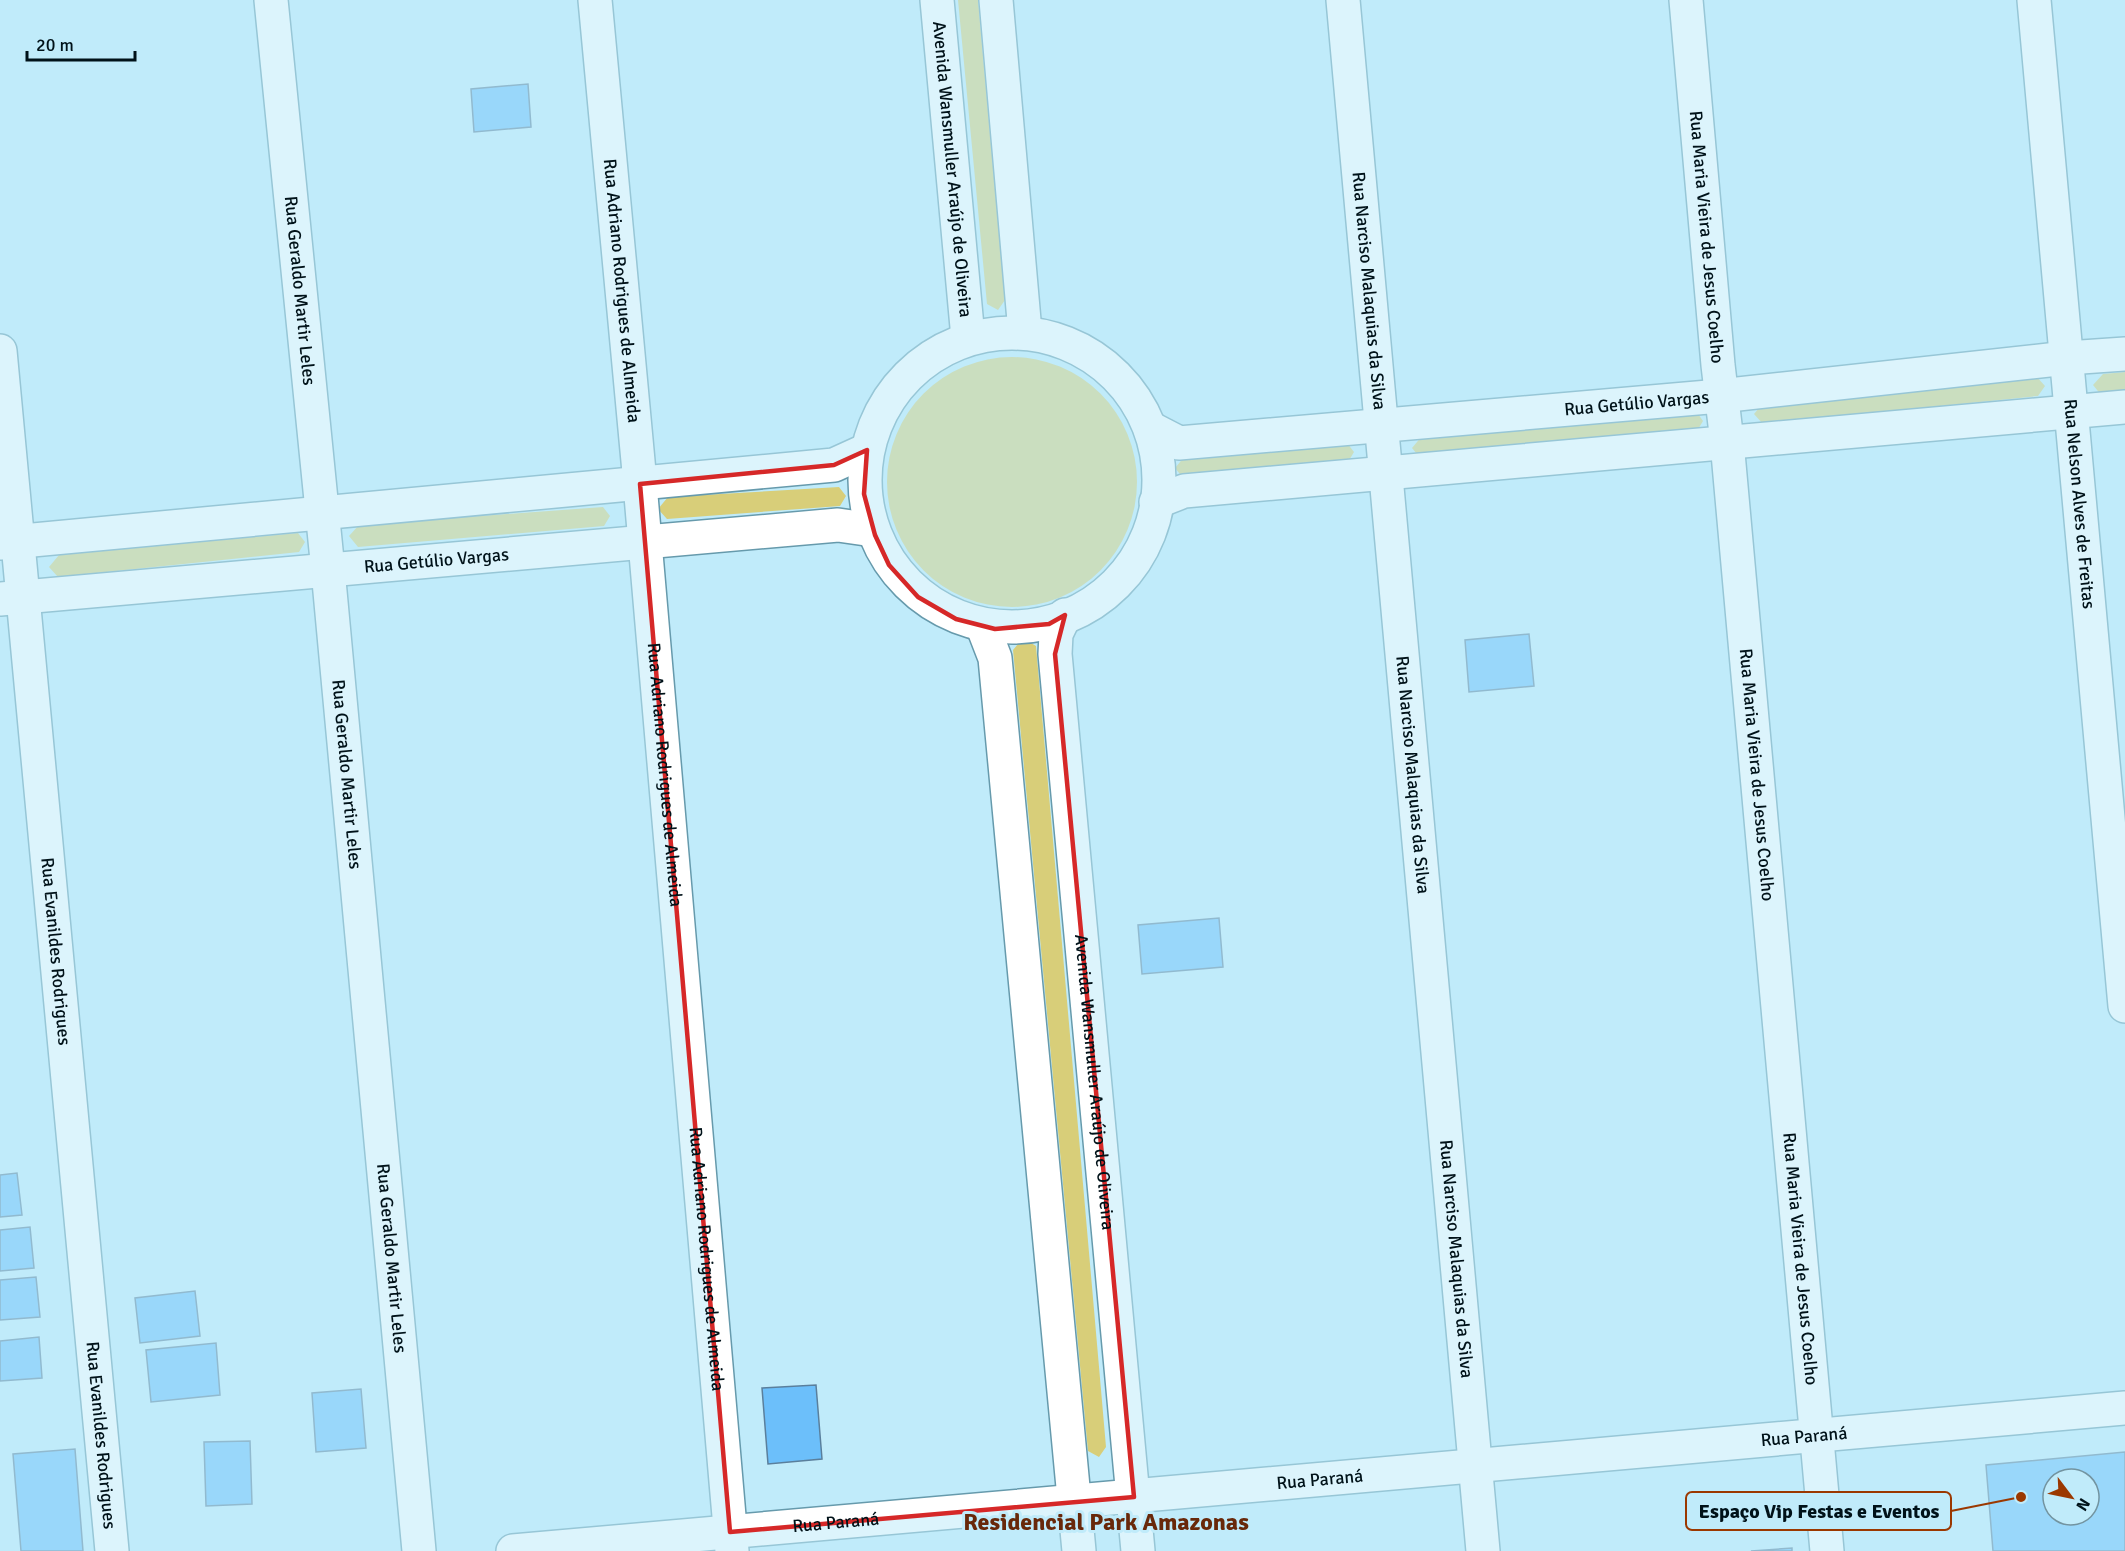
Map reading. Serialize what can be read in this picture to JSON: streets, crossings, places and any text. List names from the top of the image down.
{
  "streets": {
    "street": [
      "Avenida Wansmuller Araújo de Oliveira",
      "Rua Maria Vieira de Jesus Coelho",
      "Rua Adriano Rodrigues de Almeida",
      "Rua Geraldo Martir Leles",
      "Rua Narciso Malaquias da Silva",
      "Rua Getúlio Vargas",
      "Rua Nelson Alves de Freitas",
      "Rua Evanildes Rodrigues",
      "Rua Paraná"
    ]
  },
  "crossings": [
    ["Avenida Wansmuller Araújo de Oliveira", "Rua Getúlio Vargas"],
    ["Avenida Wansmuller Araújo de Oliveira", "Rua Paraná"],
    ["Rua Maria Vieira de Jesus Coelho", "Rua Getúlio Vargas"],
    ["Rua Maria Vieira de Jesus Coelho", "Rua Paraná"],
    ["Rua Adriano Rodrigues de Almeida", "Rua Getúlio Vargas"],
    ["Rua Adriano Rodrigues de Almeida", "Rua Paraná"],
    ["Rua Geraldo Martir Leles", "Rua Getúlio Vargas"],
    ["Rua Narciso Malaquias da Silva", "Rua Getúlio Vargas"],
    ["Rua Narciso Malaquias da Silva", "Rua Paraná"],
    ["Rua Getúlio Vargas", "Rua Nelson Alves de Freitas"],
    ["Rua Getúlio Vargas", "Rua Evanildes Rodrigues"]
  ],
  "districts": ["Residencial Park Amazonas"],
  "places": ["Espaço Vip Festas e Eventos"],
  "scale_bar": "20 m",
  "north": "bottom right"
}
